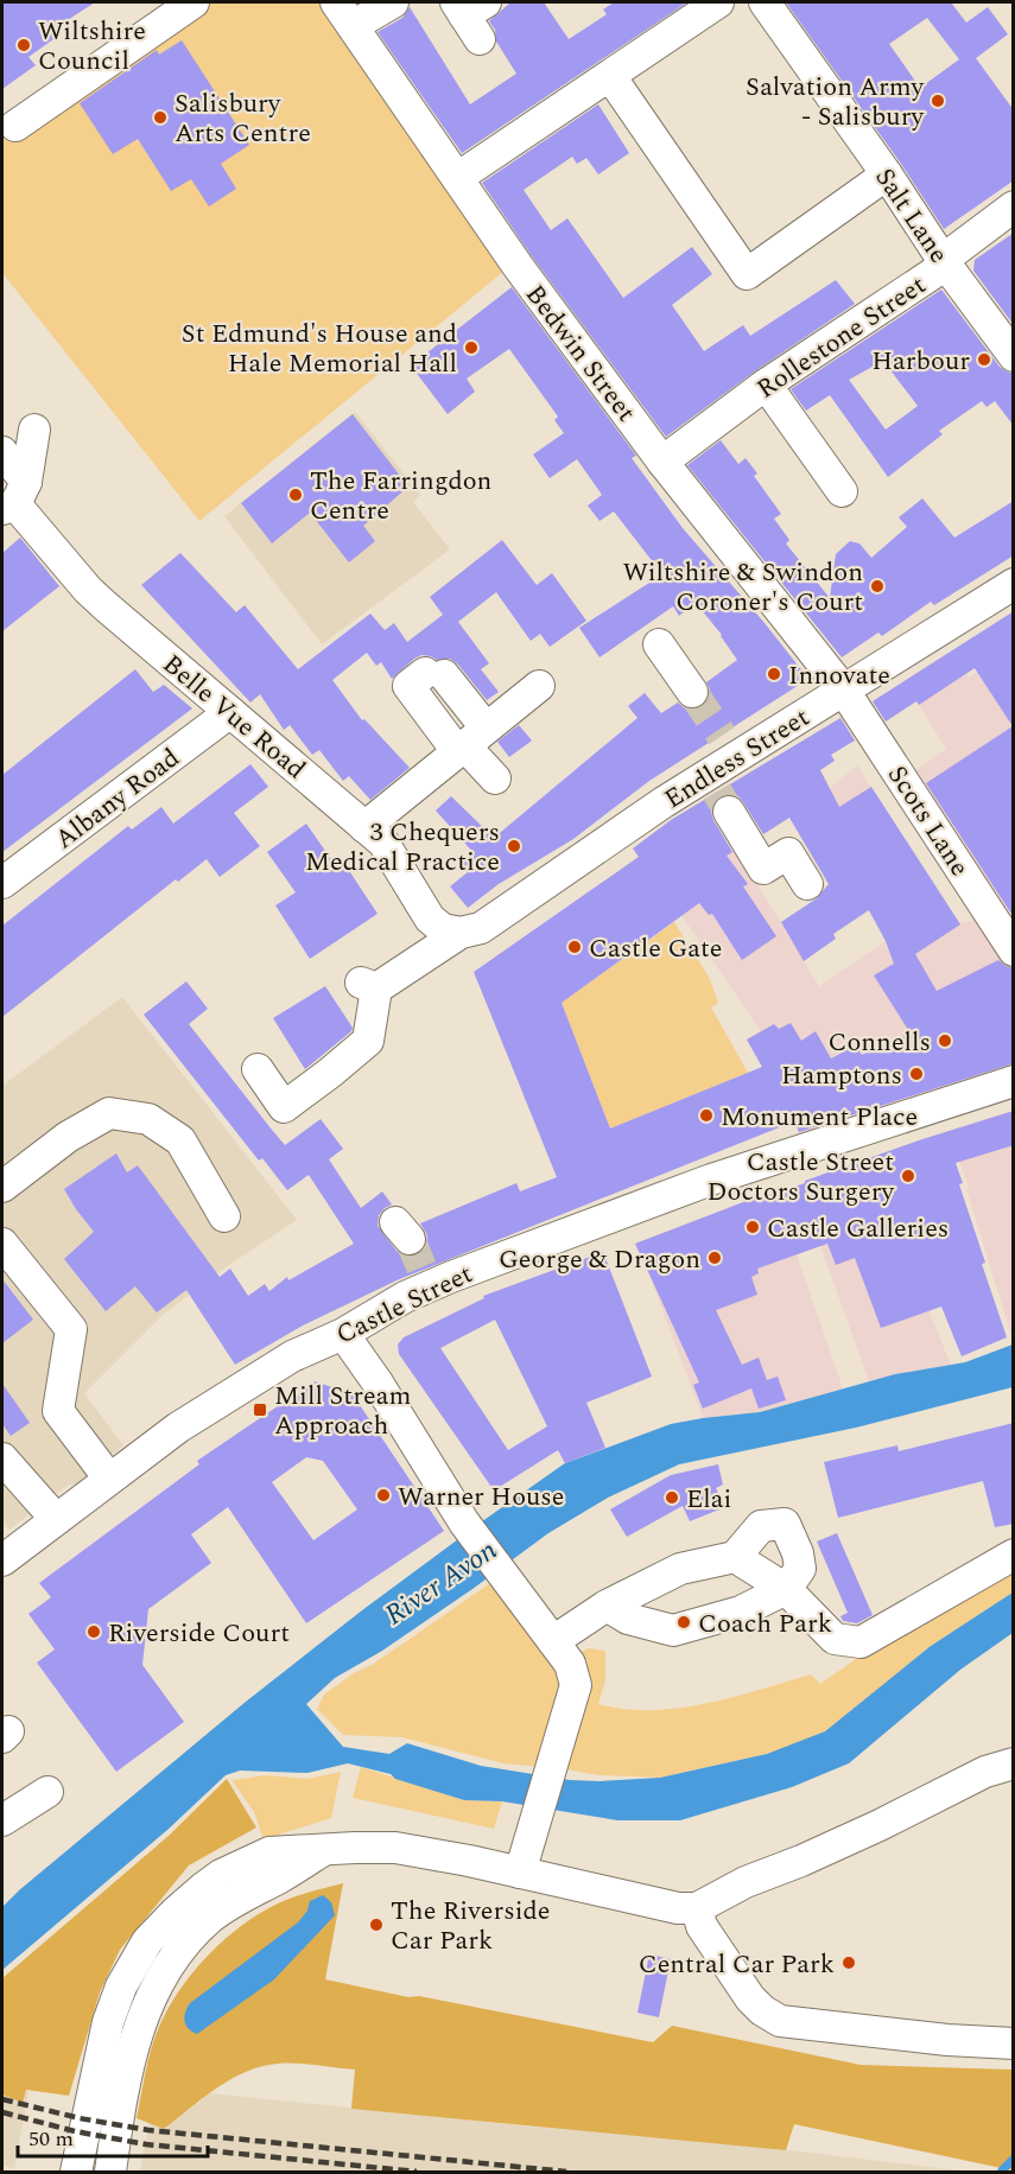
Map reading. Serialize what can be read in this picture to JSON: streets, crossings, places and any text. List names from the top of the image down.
{
  "streets": {
    "street": [
      "Salt Lane",
      "Rollestone Street",
      "Bedwin Street",
      "Belle Vue Road",
      "Endless Street",
      "Albany Road",
      "Scots Lane",
      "Castle Street"
    ]
  },
  "crossings": [
    ["Salt Lane", "Rollestone Street"],
    ["Rollestone Street", "Bedwin Street"],
    ["Bedwin Street", "Endless Street"],
    ["Bedwin Street", "Scots Lane"],
    ["Belle Vue Road", "Endless Street"],
    ["Belle Vue Road", "Albany Road"],
    ["Endless Street", "Scots Lane"]
  ],
  "water": ["River Avon"],
  "places": {
    "other": [
      "Wiltshire Council",
      "Salvation Army - Salisbury",
      "Salisbury Arts Centre",
      "St Edmund's House and Hale Memorial Hall",
      "Harbour",
      "The Farringdon Centre",
      "Wiltshire & Swindon Coroner's Court",
      "Innovate",
      "3 Chequers Medical Practice",
      "Castle Gate",
      "Connells",
      "Hamptons",
      "Monument Place",
      "Castle Street Doctors Surgery",
      "Castle Galleries",
      "George & Dragon",
      "Warner House",
      "Elai",
      "Coach Park",
      "Riverside Court",
      "The Riverside Car Park",
      "Central Car Park"
    ],
    "transit": ["Mill Stream Approach"]
  },
  "scale_bar": "50 m"
}
